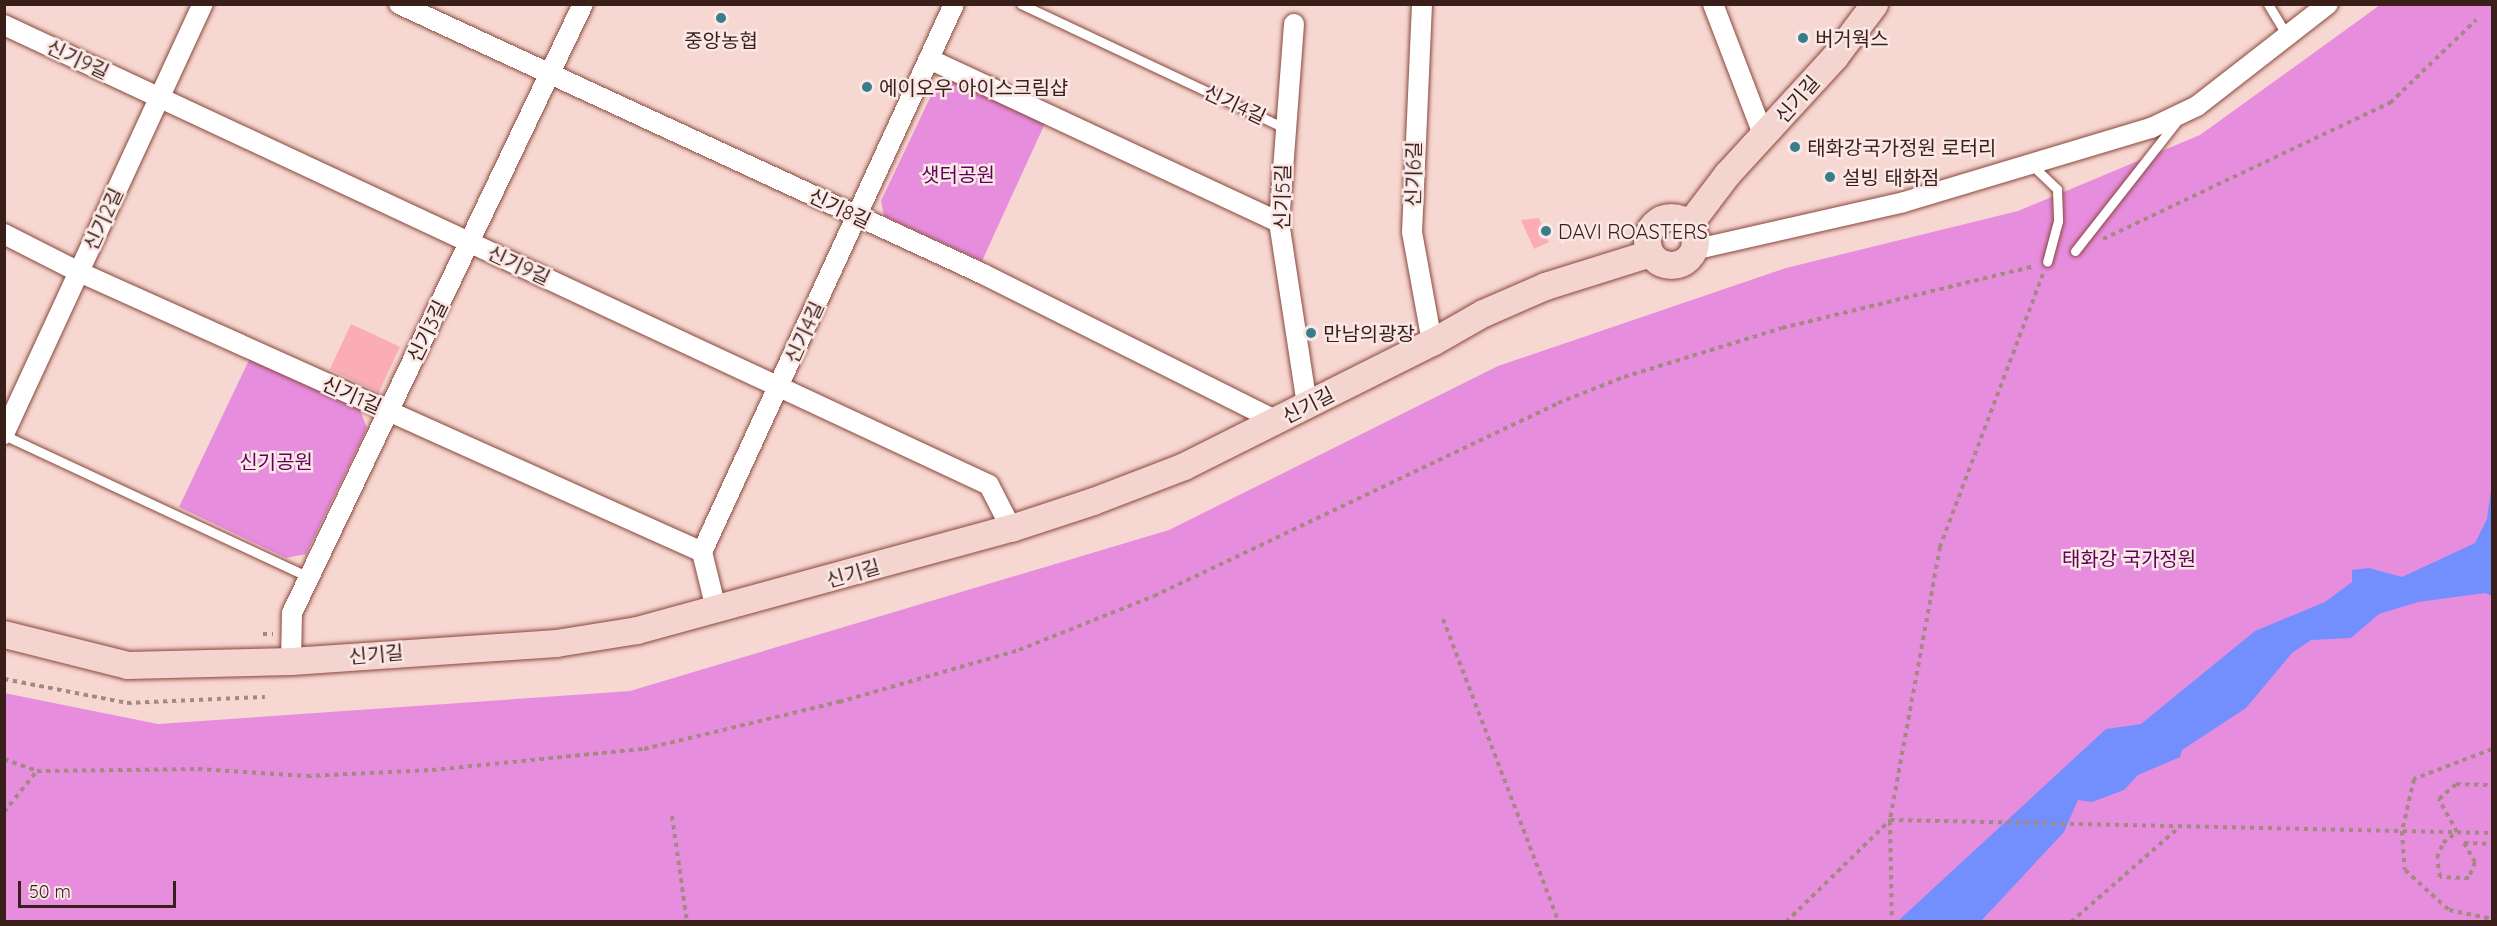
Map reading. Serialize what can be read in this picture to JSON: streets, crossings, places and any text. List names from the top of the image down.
{
  "streets": {
    "street": [
      "신기9길",
      "신기길",
      "신기4길",
      "신기6길",
      "신기5길",
      "신기8길",
      "신기2길",
      "신기3길",
      "신기1길"
    ]
  },
  "crossings": [
    ["신기9길", "신기길"],
    ["신기9길", "신기4길"],
    ["신기9길", "신기2길"],
    ["신기9길", "신기3길"],
    ["신기길", "신기6길"],
    ["신기길", "신기5길"],
    ["신기길", "신기8길"],
    ["신기길", "신기3길"],
    ["신기4길", "신기5길"],
    ["신기4길", "신기8길"],
    ["신기4길", "신기1길"],
    ["신기8길", "신기3길"],
    ["신기2길", "신기1길"],
    ["신기3길", "신기1길"]
  ],
  "parks": ["샛터공원", "신기공원", "태화강 국가정원"],
  "places": [
    "중앙농협",
    "버거웍스",
    "에이오우 아이스크림샵",
    "태화강국가정원 로터리",
    "설빙 태화점",
    "DAVI ROASTERS",
    "만남의광장"
  ],
  "scale_bar": "50 m"
}
